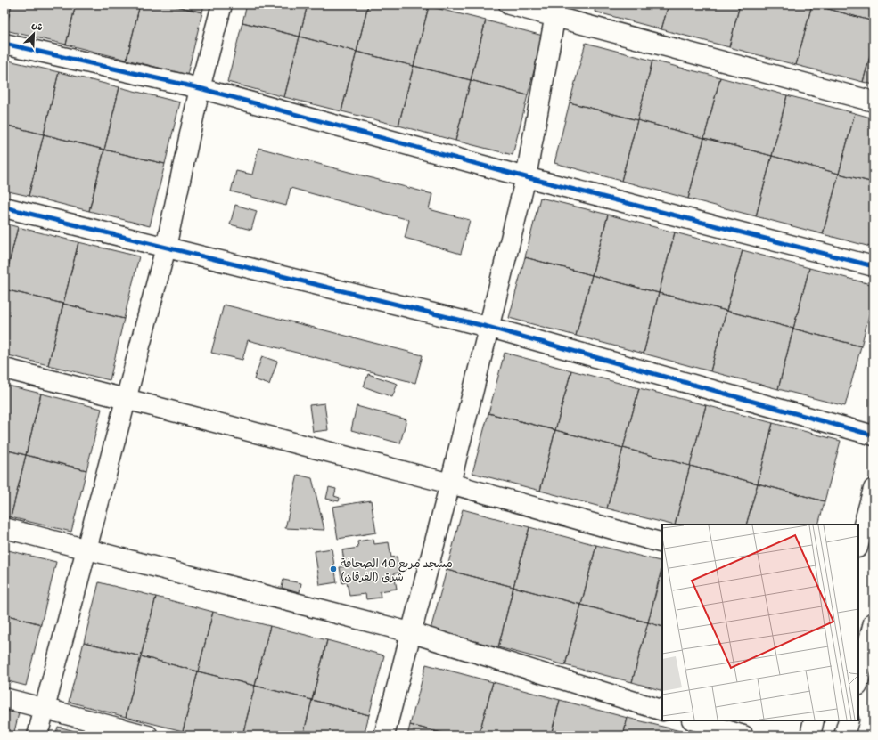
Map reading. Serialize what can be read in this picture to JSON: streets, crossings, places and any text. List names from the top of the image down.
{
  "places": ["مسجد مربع 40 الصحافة شرق (الفرقان)"],
  "north": "top right"
}
